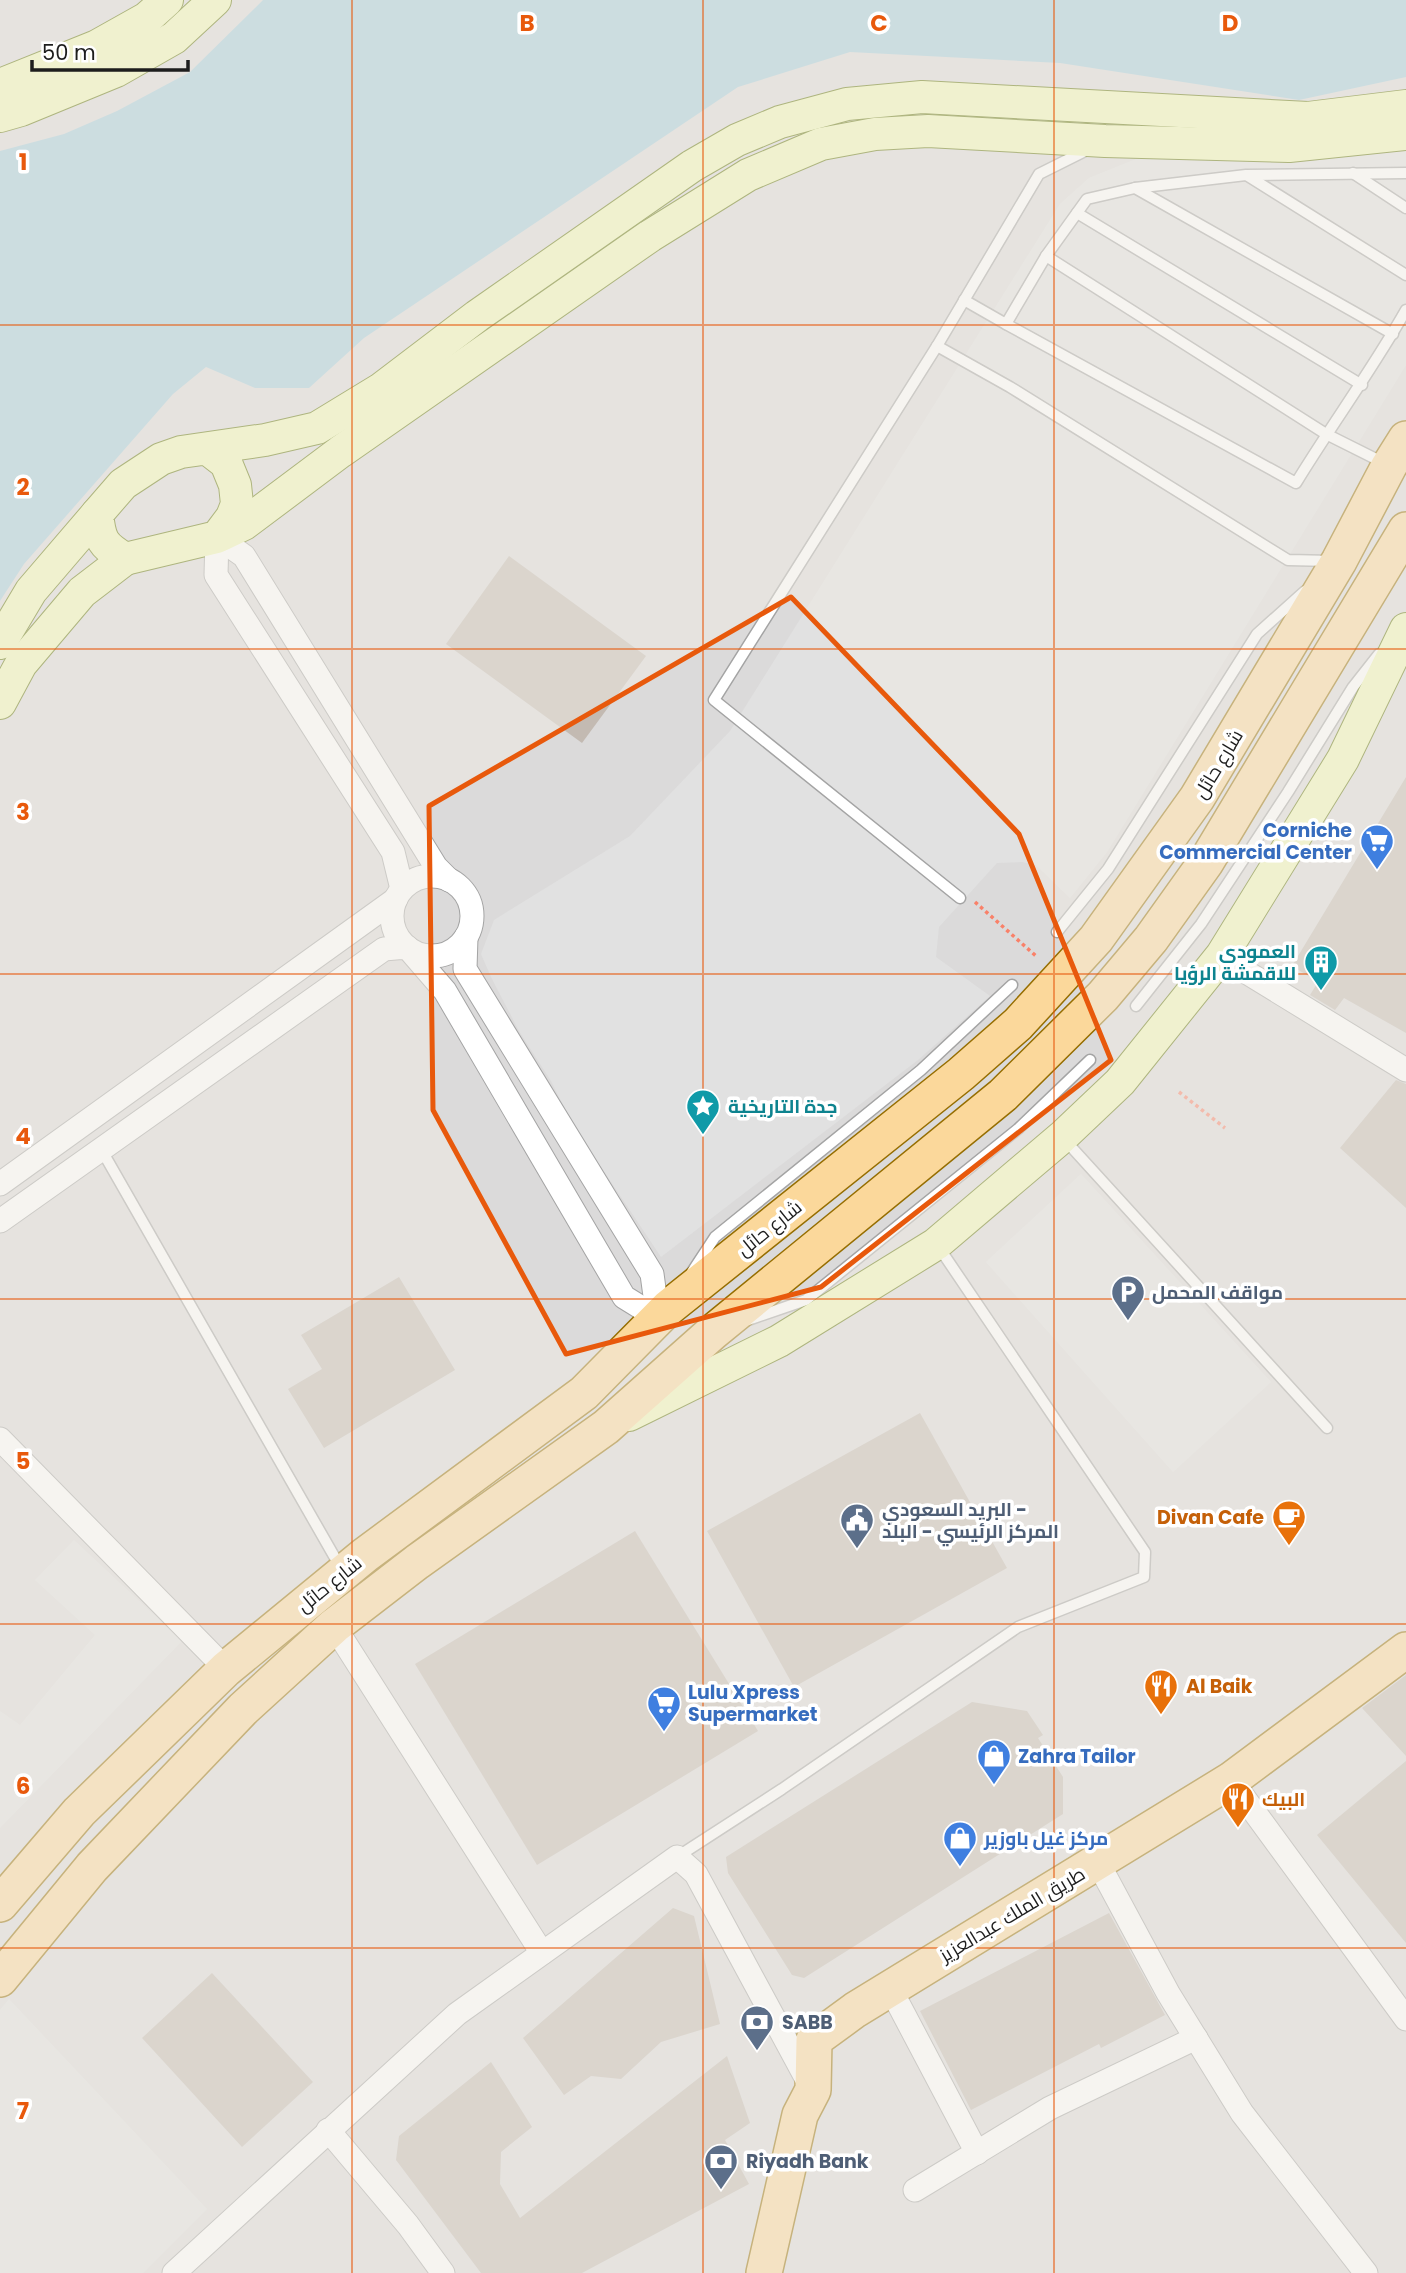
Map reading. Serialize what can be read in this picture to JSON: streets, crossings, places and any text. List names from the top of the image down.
{
  "streets": {
    "main road": ["شارع حائل", "طريق الملك عبدالعزيز"]
  },
  "places": {
    "supermarket": ["Corniche Commercial Center", "Lulu Xpress Supermarket"],
    "building": ["العمودي للاقمشة الرؤيا"],
    "place": ["جدة التاريخية"],
    "parking": ["مواقف المحمل"],
    "cafe": ["Divan Cafe"],
    "public building": ["البريد السعودي - المركز الرئيسي - البلد"],
    "restaurant": ["Al Baik", "البيك"],
    "shop": ["Zahra Tailor", "مركز غيل باوزير"],
    "bank": ["SABB", "Riyadh Bank"]
  },
  "scale_bar": "50 m",
  "grid": {
    "columns": ["B", "C", "D"],
    "rows": [
      "1",
      "2",
      "3",
      "4",
      "5",
      "6",
      "7"
    ]
  }
}
